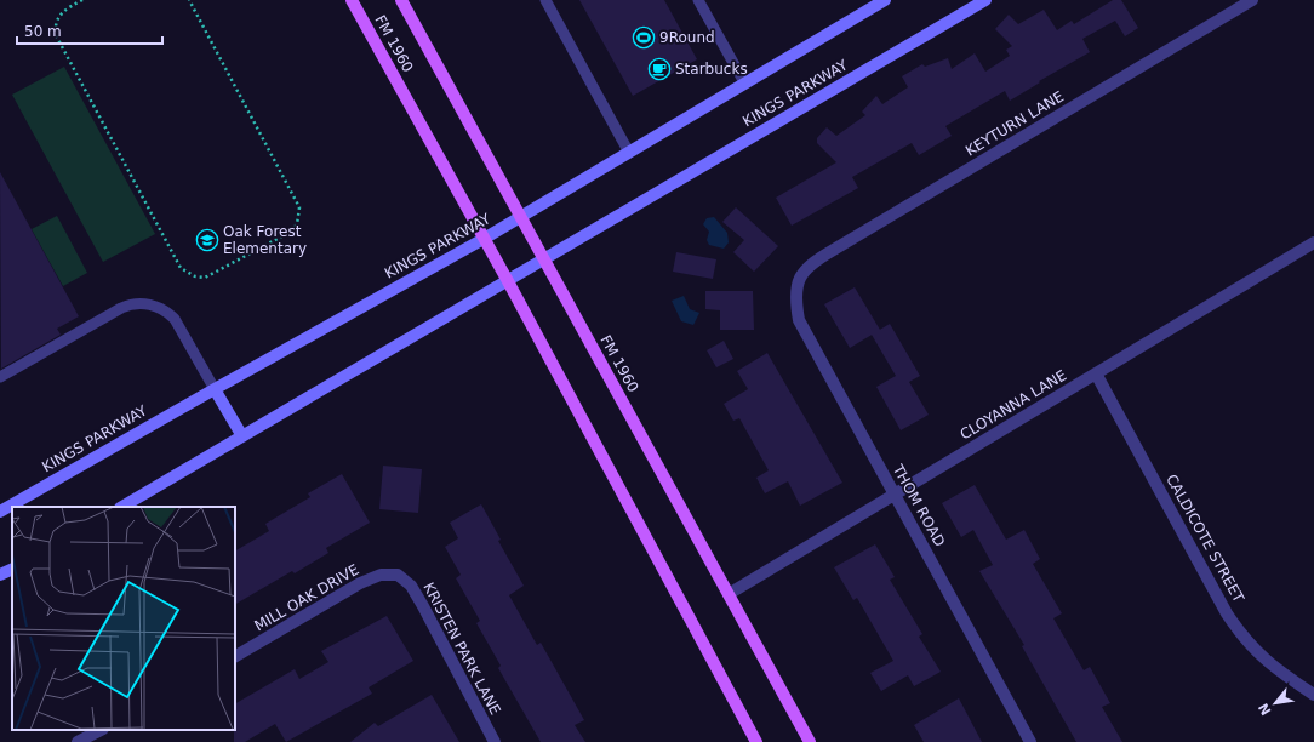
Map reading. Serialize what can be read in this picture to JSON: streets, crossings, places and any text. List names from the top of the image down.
{
  "streets": {
    "main road": ["FM 1960"],
    "street": [
      "KINGS PARKWAY",
      "KEYTURN LANE",
      "CLOYANNA LANE",
      "THOM ROAD",
      "CALDICOTE STREET",
      "MILL OAK DRIVE",
      "KRISTEN PARK LANE"
    ]
  },
  "crossings": [
    ["FM 1960", "KINGS PARKWAY"],
    ["FM 1960", "CLOYANNA LANE"],
    ["KEYTURN LANE", "THOM ROAD"],
    ["CLOYANNA LANE", "THOM ROAD"],
    ["CLOYANNA LANE", "CALDICOTE STREET"],
    ["MILL OAK DRIVE", "KRISTEN PARK LANE"]
  ],
  "places": {
    "sports": ["9Round"],
    "cafe": ["Starbucks"],
    "school or university": ["Oak Forest Elementary"]
  },
  "scale_bar": "50 m",
  "north": "bottom left"
}
